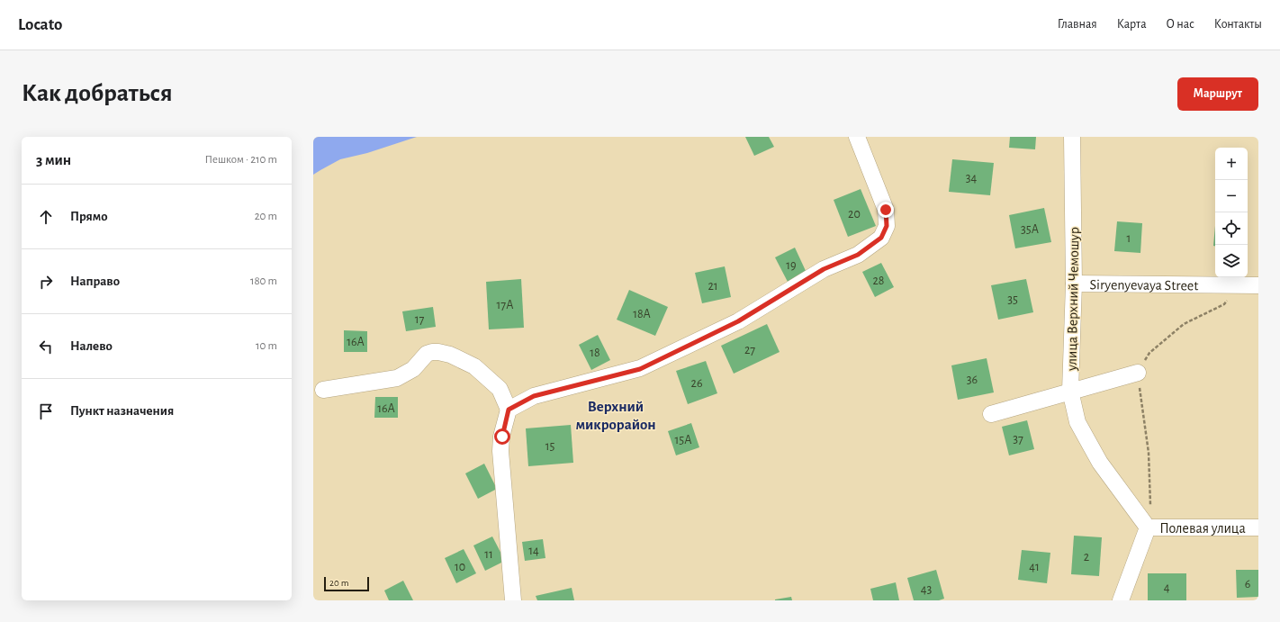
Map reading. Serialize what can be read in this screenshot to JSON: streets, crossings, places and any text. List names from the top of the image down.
{
  "streets": {
    "street": ["Siryenyevaya Street", "улица Верхний Чемошур", "Полевая улица"]
  },
  "crossings": [
    ["Siryenyevaya Street", "улица Верхний Чемошур"]
  ],
  "districts": ["Верхний микрорайон"],
  "house_numbers": [
    "34",
    "20",
    "35А",
    "1",
    "19",
    "28",
    "21",
    "35",
    "17А",
    "18А",
    "17",
    "16А",
    "27",
    "18",
    "36",
    "26",
    "16А",
    "37",
    "15А",
    "15",
    "14",
    "11",
    "2",
    "10",
    "41",
    "6",
    "4",
    "43"
  ],
  "scale_bar": "20 m",
  "page": {
    "header": "Locato",
    "nav": [
      "Главная",
      "Карта",
      "О нас",
      "Контакты"
    ],
    "buttons": "Маршрут",
    "title": "Как добраться",
    "heading": ["3 мин", "Пешком · 210 m"],
    "map_buttons": ["+", "−"],
    "list": [
      ["Прямо", "20 m"],
      ["Направо", "180 m"],
      ["Налево", "10 m"],
      "Пункт назначения"
    ],
    "scale": "20 m"
  }
}
